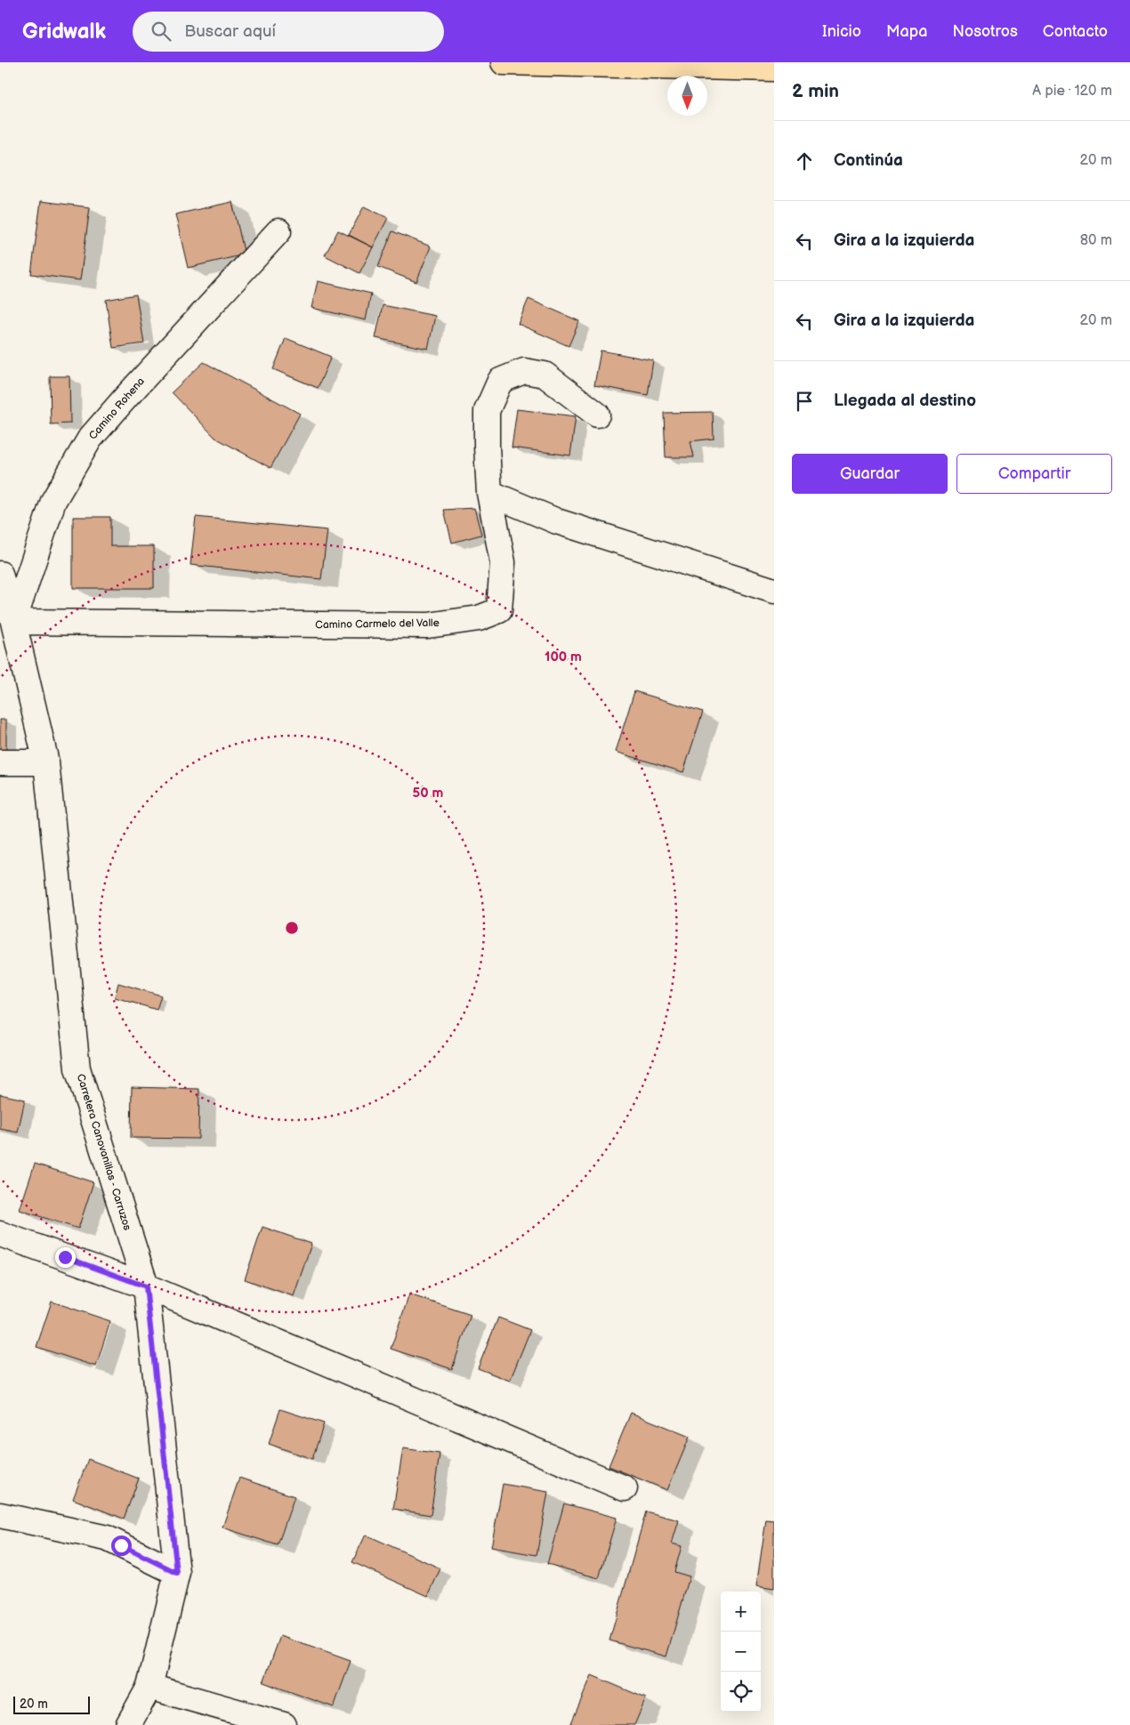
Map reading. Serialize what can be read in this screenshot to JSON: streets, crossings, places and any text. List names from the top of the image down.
{
  "streets": {
    "street": ["Camino Rohena", "Camino Carmelo del Valle", "Carretera Canovanillas - Carruzos"]
  },
  "crossings": [
    ["Camino Rohena", "Camino Carmelo del Valle"],
    ["Camino Rohena", "Carretera Canovanillas - Carruzos"],
    ["Camino Carmelo del Valle", "Carretera Canovanillas - Carruzos"]
  ],
  "scale_bar": "20 m",
  "north": "bottom",
  "page": {
    "header": "Gridwalk",
    "search": "Buscar aquí",
    "nav": [
      "Inicio",
      "Mapa",
      "Nosotros",
      "Contacto"
    ],
    "heading": ["2 min", "A pie · 120 m"],
    "list": [
      ["Continúa", "20 m"],
      ["Gira a la izquierda", "80 m"],
      ["Gira a la izquierda", "20 m"],
      "Llegada al destino"
    ],
    "buttons": ["Guardar", "Compartir"],
    "map_buttons": ["+", "−"],
    "scale": "20 m"
  },
  "rings": ["100 m", "50 m"]
}
